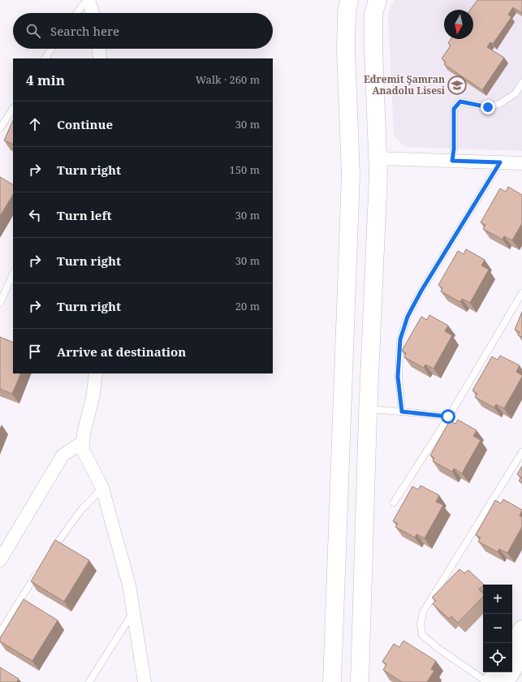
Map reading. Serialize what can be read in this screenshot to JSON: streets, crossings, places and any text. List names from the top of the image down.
{
  "places": {
    "school or university": ["Edremit Şamran Anadolu Lisesi"]
  },
  "north": "bottom",
  "page": {
    "search": "Search here",
    "heading": ["4 min", "Walk · 260 m"],
    "list": [
      ["Continue", "30 m"],
      ["Turn right", "150 m"],
      ["Turn left", "30 m"],
      ["Turn right", "30 m"],
      ["Turn right", "20 m"],
      "Arrive at destination"
    ],
    "map_buttons": ["+", "−"]
  }
}
